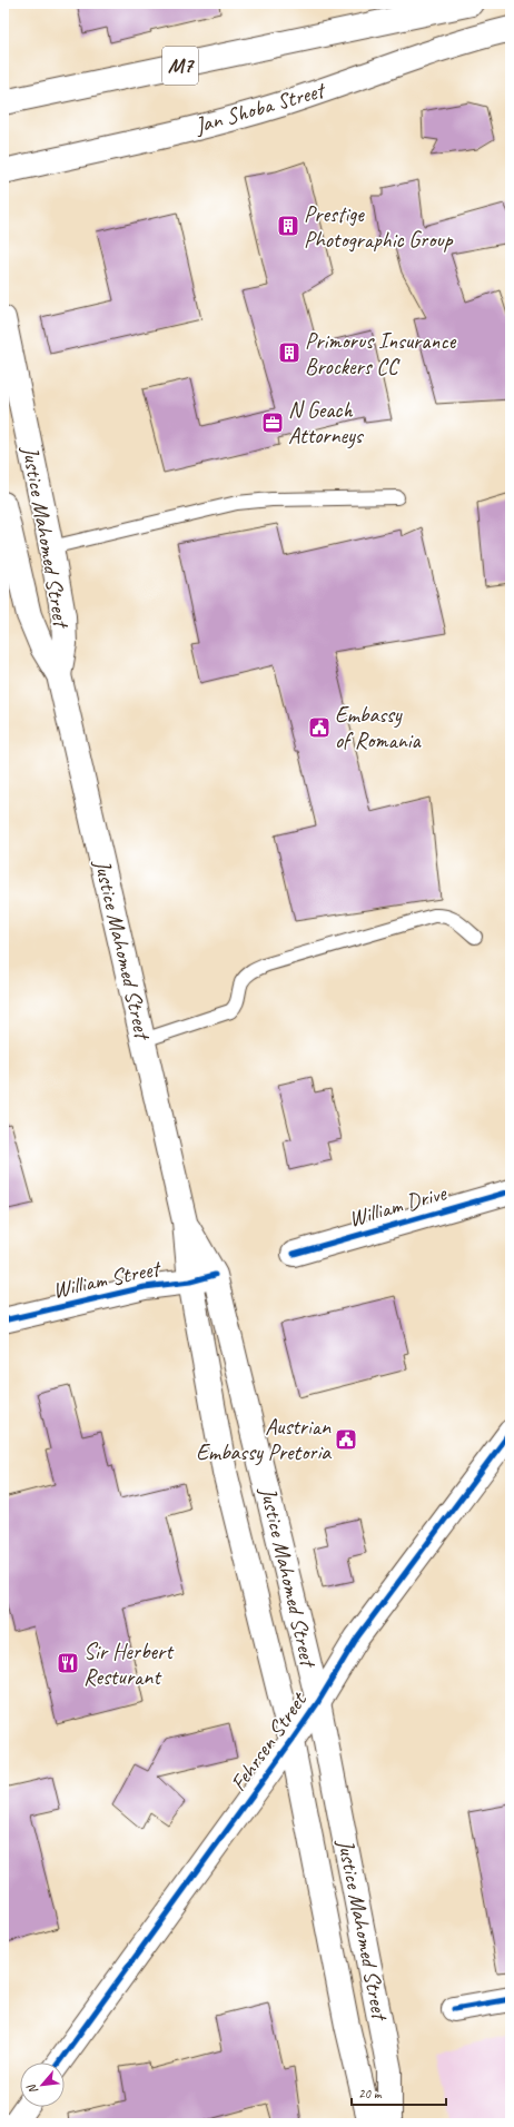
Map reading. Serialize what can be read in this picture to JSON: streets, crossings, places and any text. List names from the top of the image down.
{
  "streets": {
    "main road": [
      "M7",
      "Jan Shoba Street",
      "Justice Mahomed Street",
      "William Drive",
      "William Street",
      "Fehrsen Street"
    ]
  },
  "crossings": [
    ["Justice Mahomed Street", "William Street"],
    ["Justice Mahomed Street", "Fehrsen Street"]
  ],
  "places": {
    "building": ["Prestige Photographic Group", "Primorus Insurance Brockers CC"],
    "office": ["N Geach Attorneys"],
    "public building": ["Embassy of Romania", "Austrian Embassy Pretoria"],
    "restaurant": ["Sir Herbert Resturant"]
  },
  "scale_bar": "20 m",
  "north": "bottom left"
}
